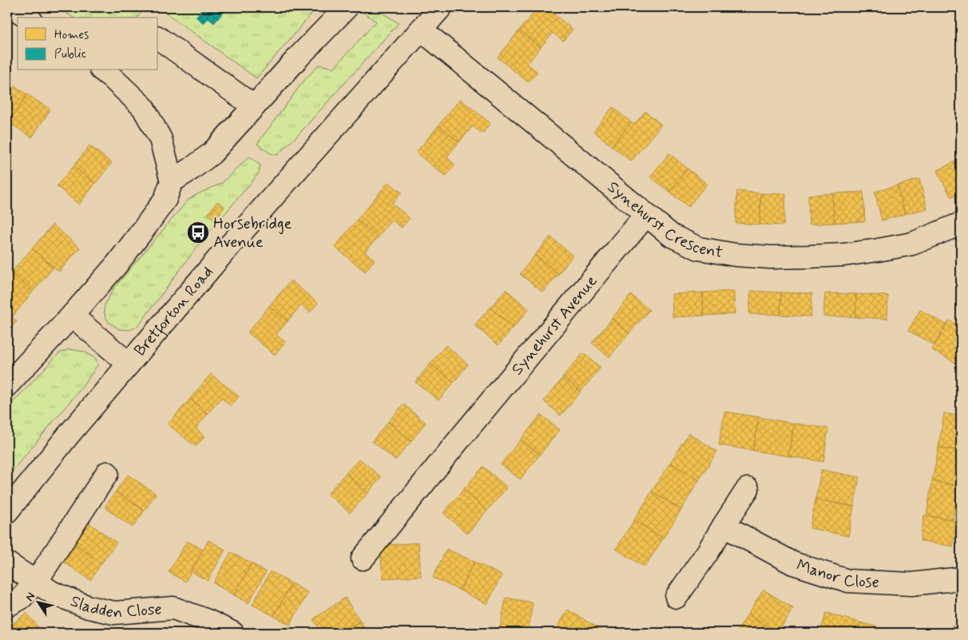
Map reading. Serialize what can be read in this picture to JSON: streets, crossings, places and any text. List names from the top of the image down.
{
  "streets": {
    "street": [
      "Synehurst Crescent",
      "Bretforton Road",
      "Synehurst Avenue",
      "Manor Close",
      "Sladden Close"
    ]
  },
  "crossings": [
    ["Synehurst Crescent", "Bretforton Road"],
    ["Synehurst Crescent", "Synehurst Avenue"]
  ],
  "places": {
    "bus stop": ["Horsebridge Avenue"]
  },
  "legend": ["Homes", "Public"],
  "north": "top left"
}
